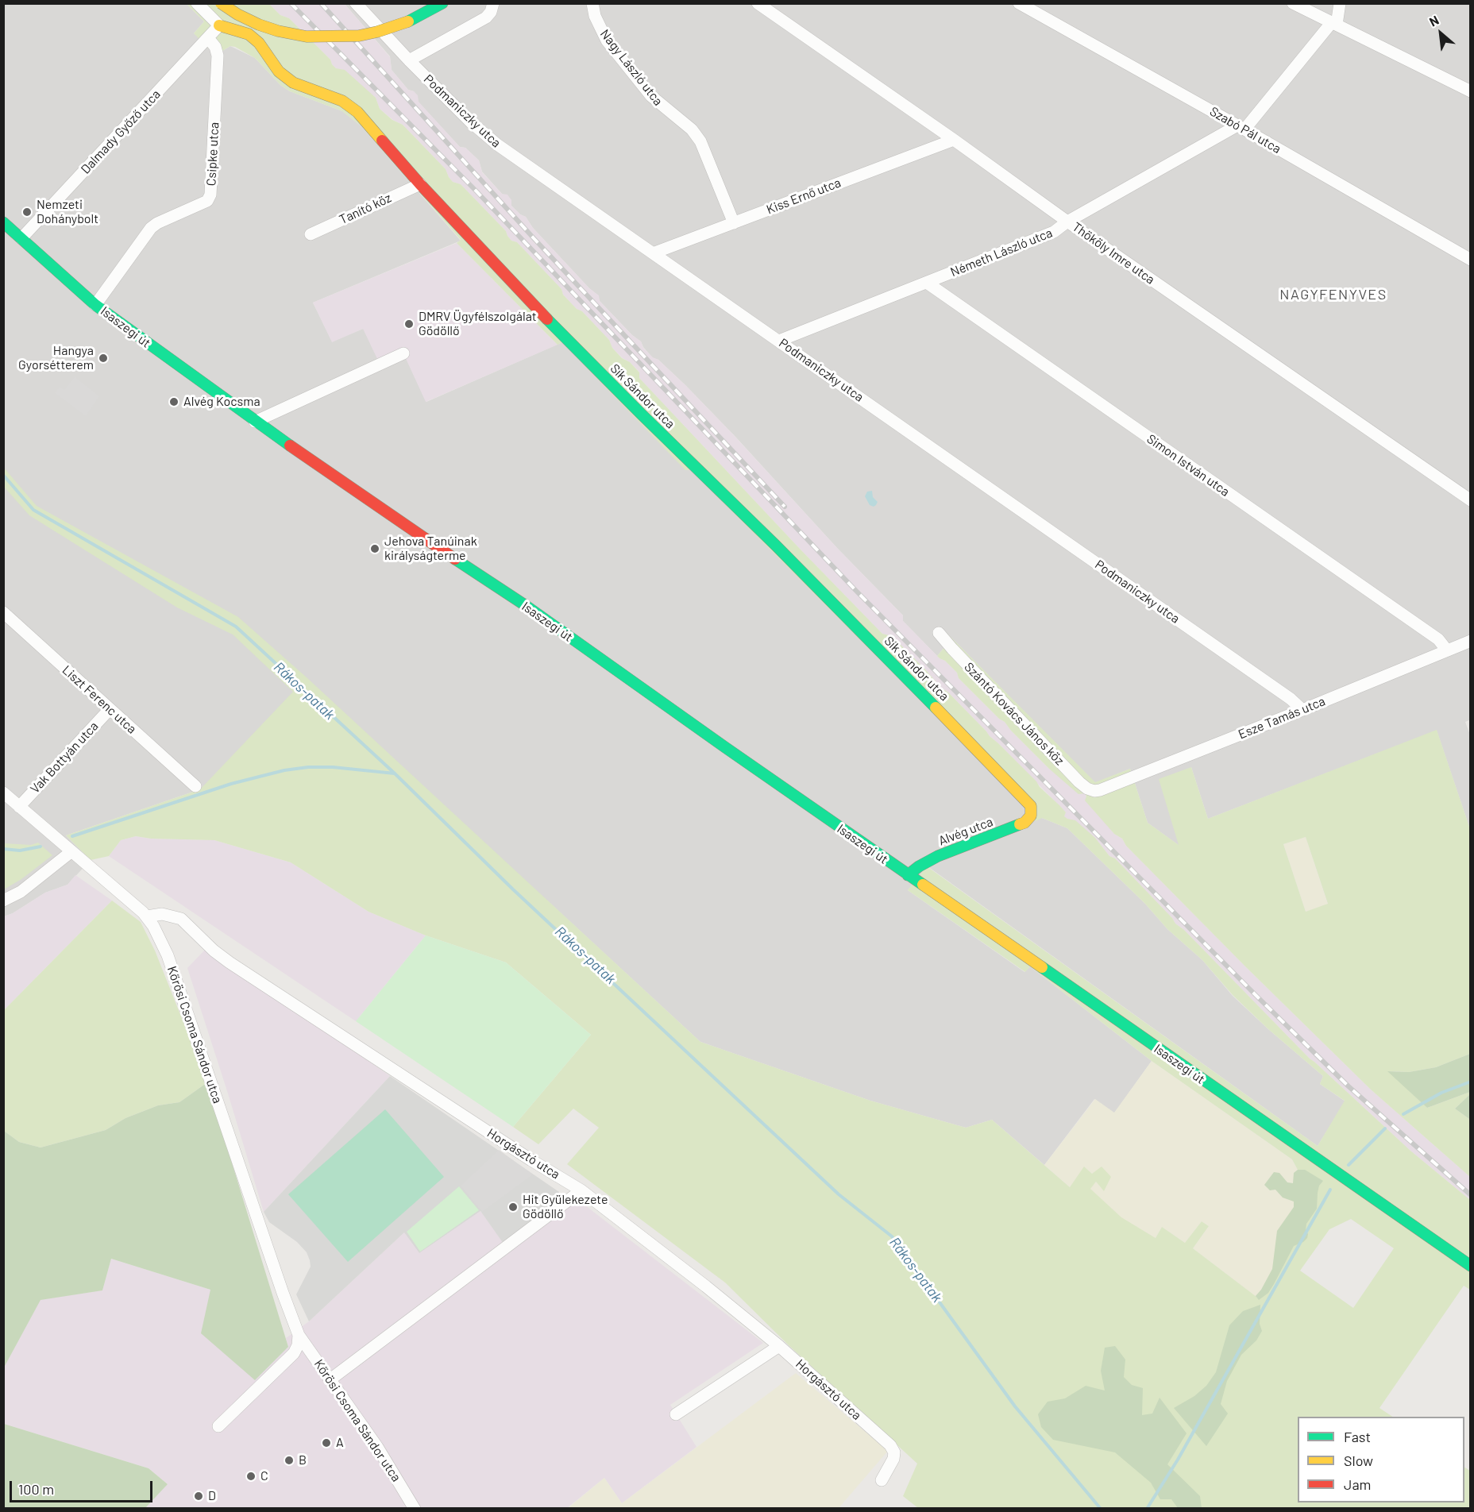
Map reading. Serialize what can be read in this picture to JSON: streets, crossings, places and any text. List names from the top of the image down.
{
  "streets": {
    "main road": ["Isaszegi út", "Sík Sándor utca", "Alvég utca"],
    "street": [
      "Nagy László utca",
      "Podmaniczky utca",
      "Szabó Pál utca",
      "Dalmady Győző utca",
      "Csipke utca",
      "Kiss Ernő utca",
      "Tanító köz",
      "Németh László utca",
      "Thököly Imre utca",
      "Simon István utca",
      "Liszt Ferenc utca",
      "Szántó Kovács János köz",
      "Esze Tamás utca",
      "Vak Bottyán utca",
      "Kőrösi Csoma Sándor utca",
      "Horgásztó utca"
    ]
  },
  "crossings": [
    ["Nagy László utca", "Kiss Ernő utca"],
    ["Podmaniczky utca", "Kiss Ernő utca"],
    ["Podmaniczky utca", "Németh László utca"],
    ["Podmaniczky utca", "Esze Tamás utca"],
    ["Szabó Pál utca", "Németh László utca"],
    ["Dalmady Győző utca", "Csipke utca"],
    ["Dalmady Győző utca", "Isaszegi út"],
    ["Dalmady Győző utca", "Sík Sándor utca"],
    ["Csipke utca", "Isaszegi út"],
    ["Kiss Ernő utca", "Thököly Imre utca"],
    ["Tanító köz", "Sík Sándor utca"],
    ["Németh László utca", "Thököly Imre utca"],
    ["Németh László utca", "Simon István utca"],
    ["Isaszegi út", "Alvég utca"],
    ["Sík Sándor utca", "Alvég utca"],
    ["Simon István utca", "Esze Tamás utca"],
    ["Liszt Ferenc utca", "Vak Bottyán utca"],
    ["Szántó Kovács János köz", "Esze Tamás utca"],
    ["Vak Bottyán utca", "Kőrösi Csoma Sándor utca"],
    ["Kőrösi Csoma Sándor utca", "Horgásztó utca"]
  ],
  "districts": ["NAGYFENYVES"],
  "water": ["Rákos-patak"],
  "places": [
    "Nemzeti Dohánybolt",
    "DMRV Ügyfélszolgálat Gödöllő",
    "Hangya Gyorsétterem",
    "Alvég Kocsma",
    "Jehova Tanúinak királyságterme",
    "Hit Gyülekezete Gödöllő",
    "A",
    "B",
    "C",
    "D"
  ],
  "legend": ["Fast", "Slow", "Jam"],
  "scale_bar": "100 m",
  "north": "top left"
}
